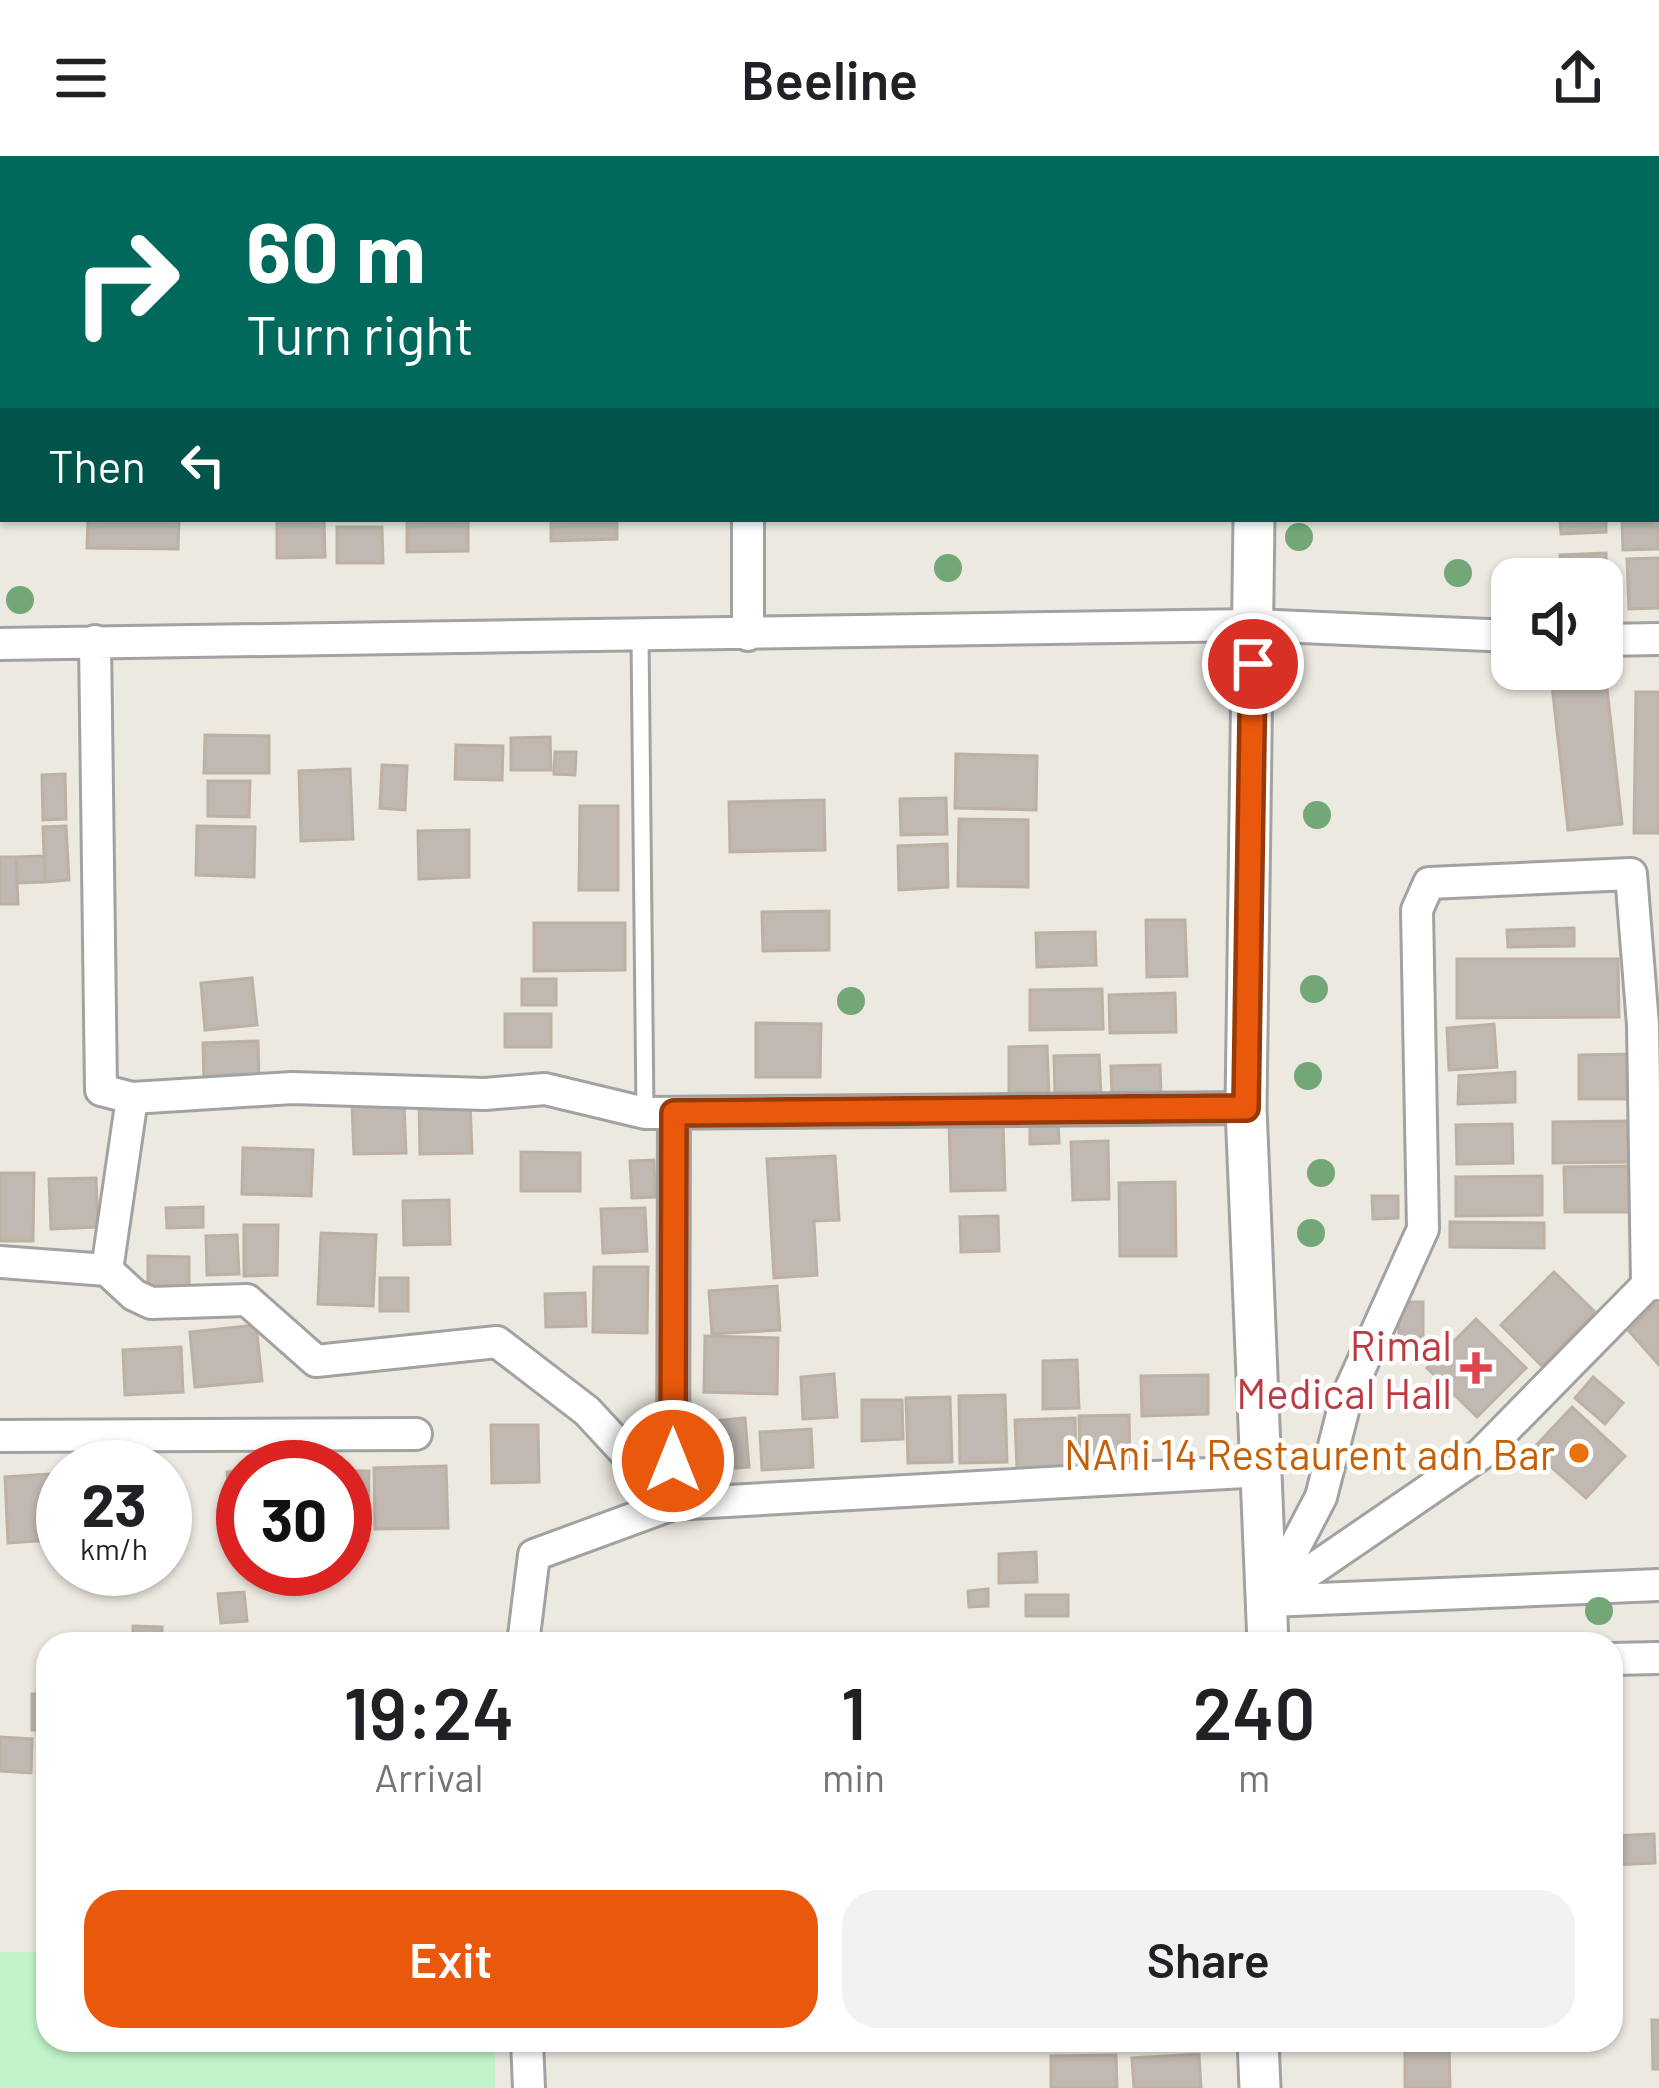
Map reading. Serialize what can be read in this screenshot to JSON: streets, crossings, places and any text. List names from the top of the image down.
{
  "places": {
    "health": ["Rimal Medical Hall"],
    "other": ["NAni 14 Restaurent adn Bar"]
  },
  "page": {
    "header": "Beeline",
    "turn": ["60 m", "Turn right"],
    "then": "Then",
    "speed": "23 km/h",
    "limit": "30",
    "eta": [
      "19:24",
      "Arrival",
      "1",
      "min",
      "240",
      "m"
    ],
    "buttons": ["Exit", "Share"]
  }
}
